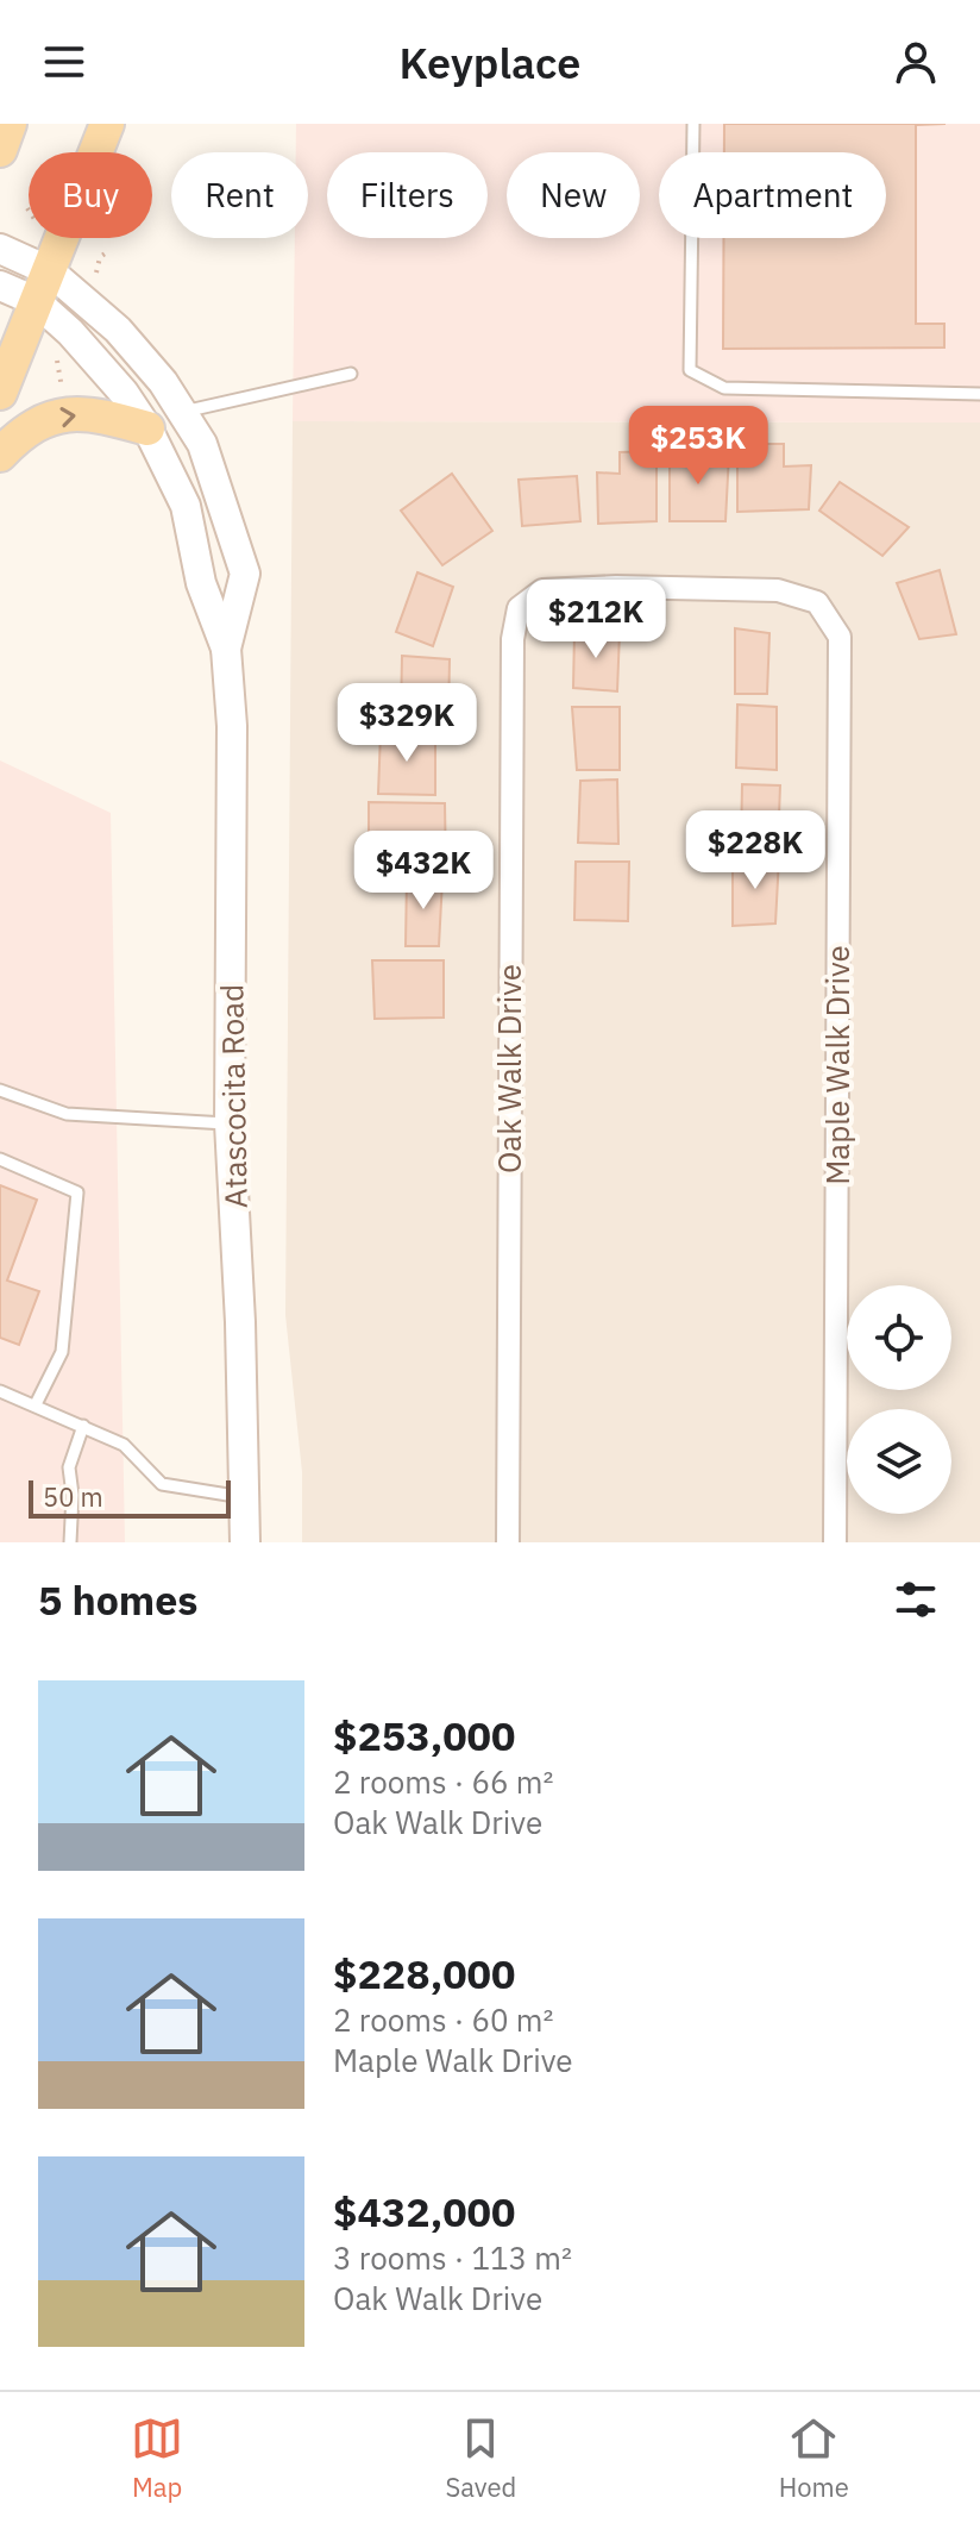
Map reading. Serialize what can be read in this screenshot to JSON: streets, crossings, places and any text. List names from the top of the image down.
{
  "streets": {
    "main road": ["Atascocita Road"],
    "street": ["Maple Walk Drive", "Oak Walk Drive"]
  },
  "crossings": [
    ["Maple Walk Drive", "Oak Walk Drive"]
  ],
  "scale_bar": "50 m",
  "page": {
    "header": "Keyplace",
    "chip": [
      "Buy",
      "Rent",
      "Filters",
      "New",
      "Apartment"
    ],
    "price": [
      "$253K",
      "$212K",
      "$329K",
      "$228K",
      "$432K"
    ],
    "scale": "50 m",
    "heading": "5 homes",
    "list": [
      {
        "name": "$253,000",
        "note": "2 rooms · 66 m² · Oak Walk Drive"
      },
      {
        "name": "$228,000",
        "note": "2 rooms · 60 m² · Maple Walk Drive"
      },
      {
        "name": "$432,000",
        "note": "3 rooms · 113 m² · Oak Walk Drive"
      }
    ],
    "tabs": ["Map", "Saved", "Home"]
  }
}
